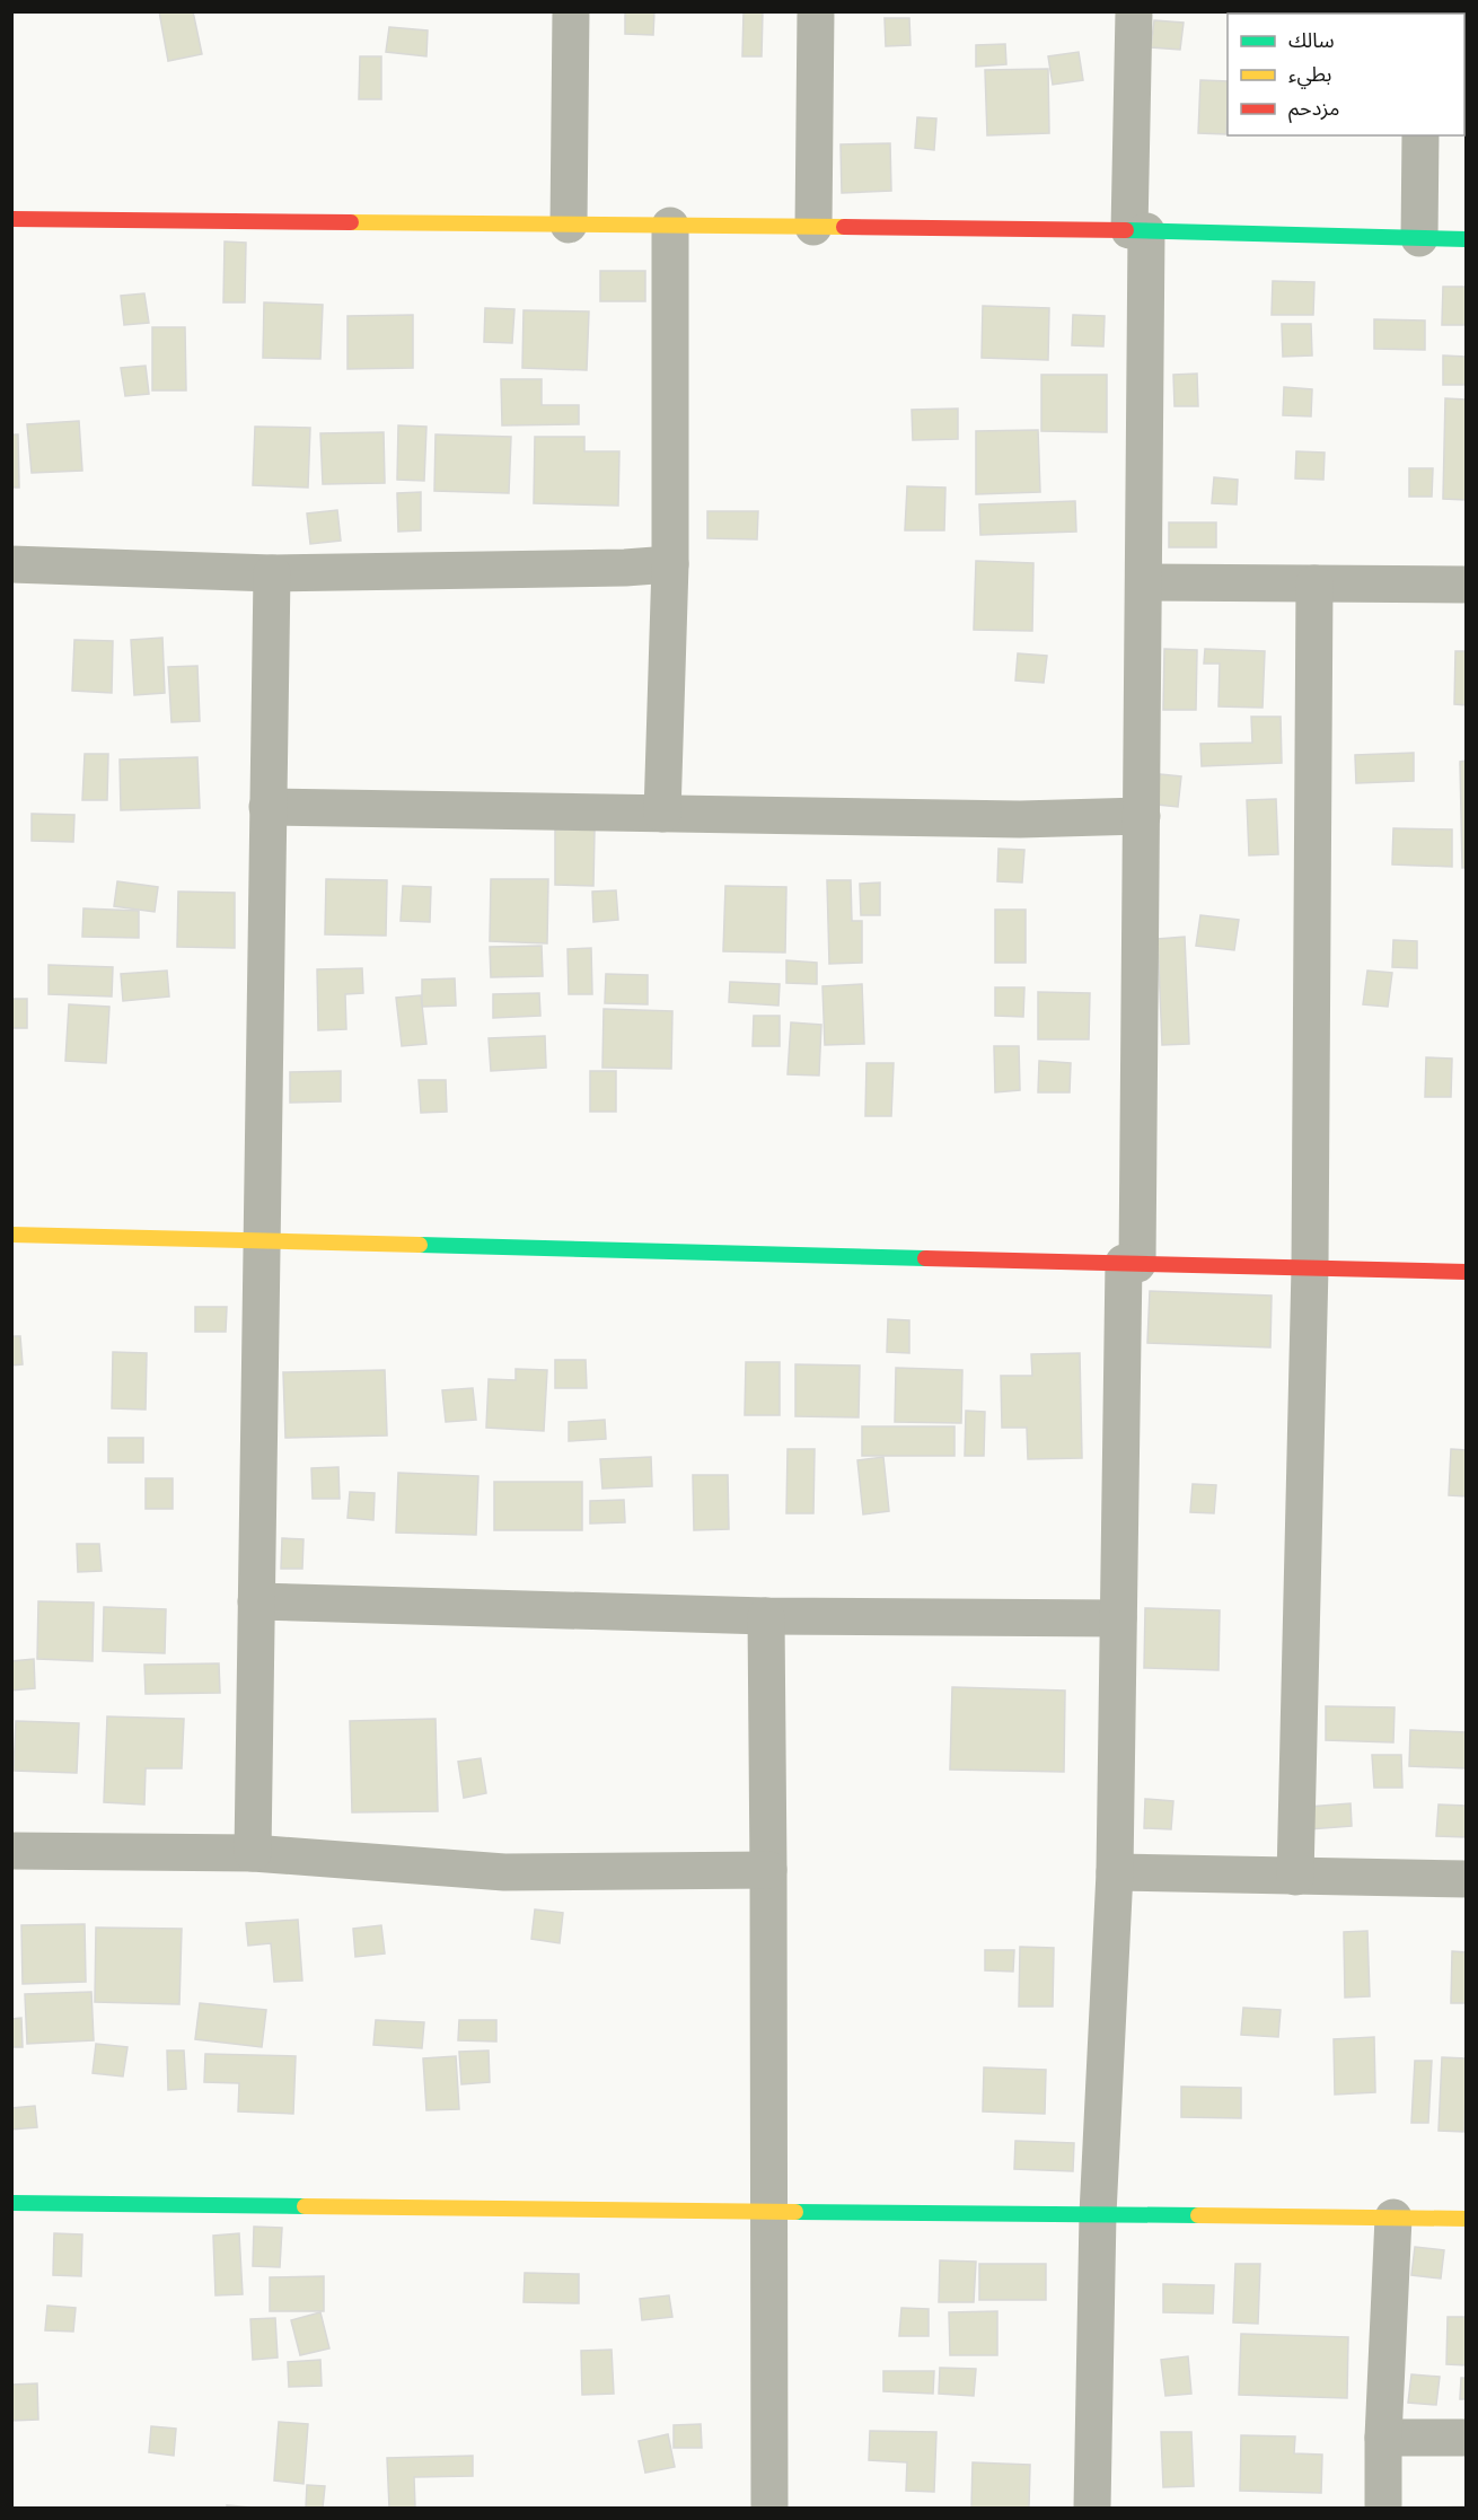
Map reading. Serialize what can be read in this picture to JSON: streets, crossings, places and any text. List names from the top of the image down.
{
  "legend": ["سالك", "بطيء", "مزدحم"]
}
